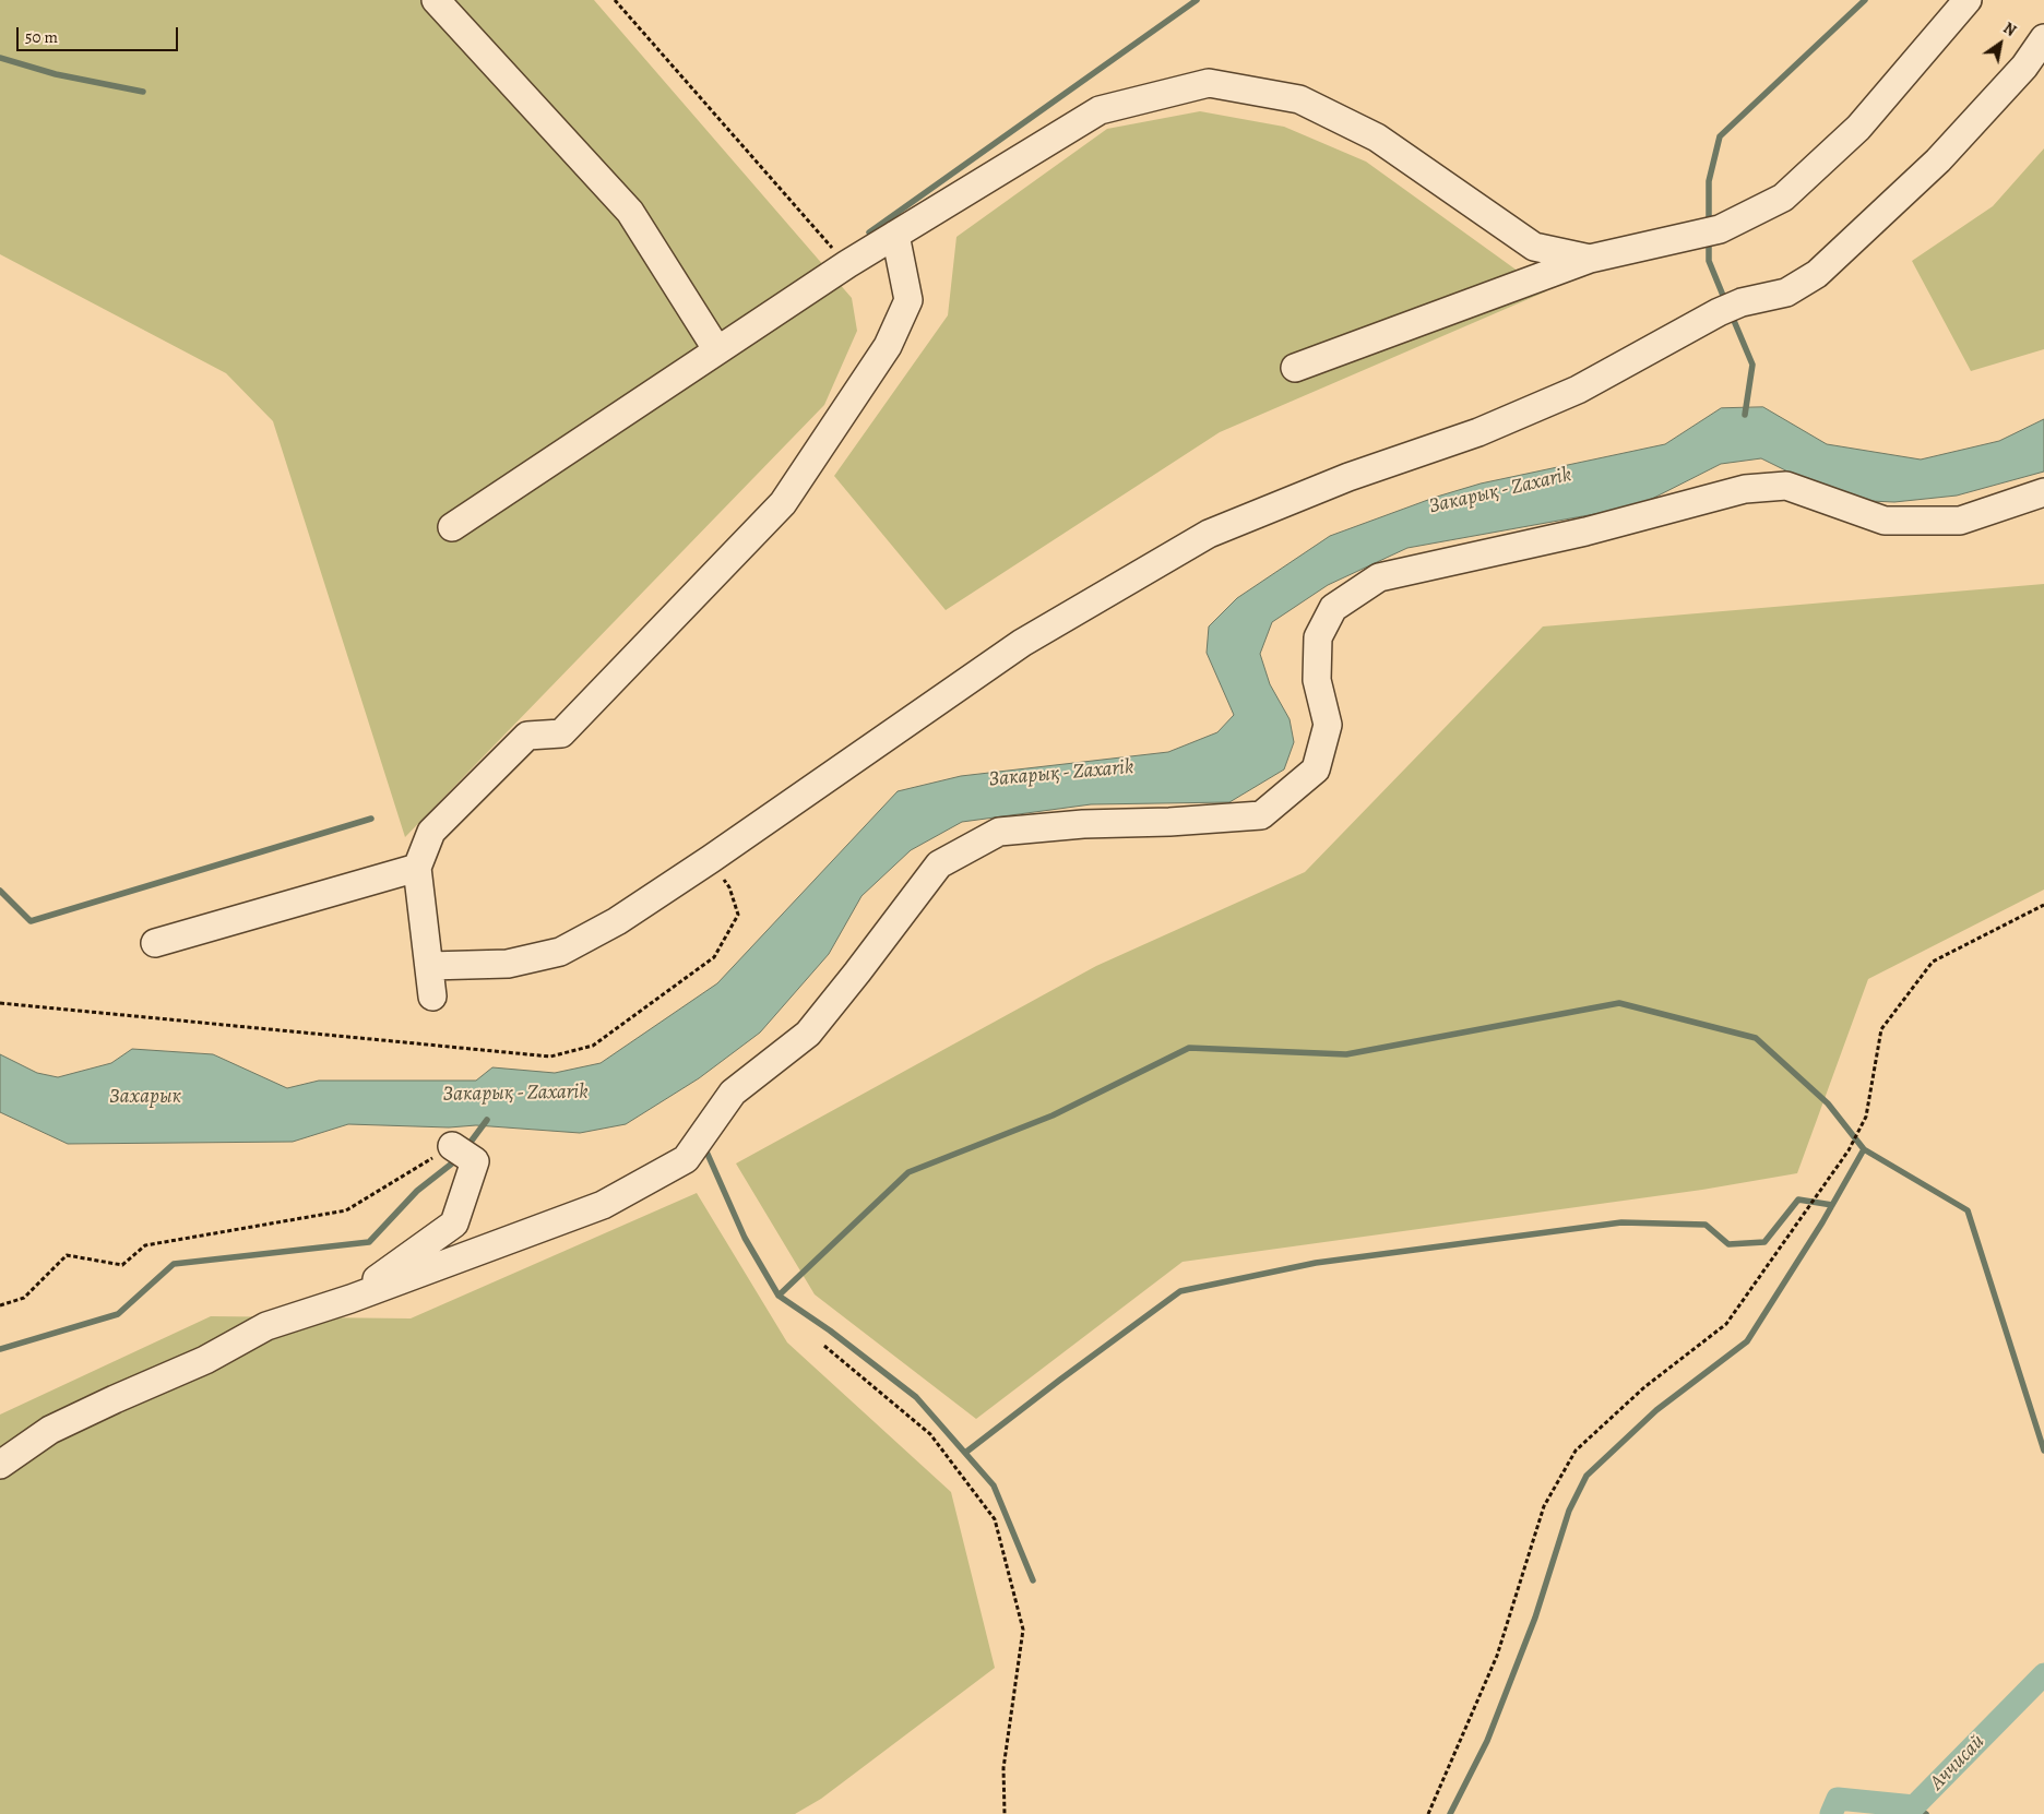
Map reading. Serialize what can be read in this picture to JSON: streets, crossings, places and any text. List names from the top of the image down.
{
  "water": ["Закарық - Zaxarik", "Захарык", "Аччисай"],
  "scale_bar": "50 m",
  "north": "top right"
}
